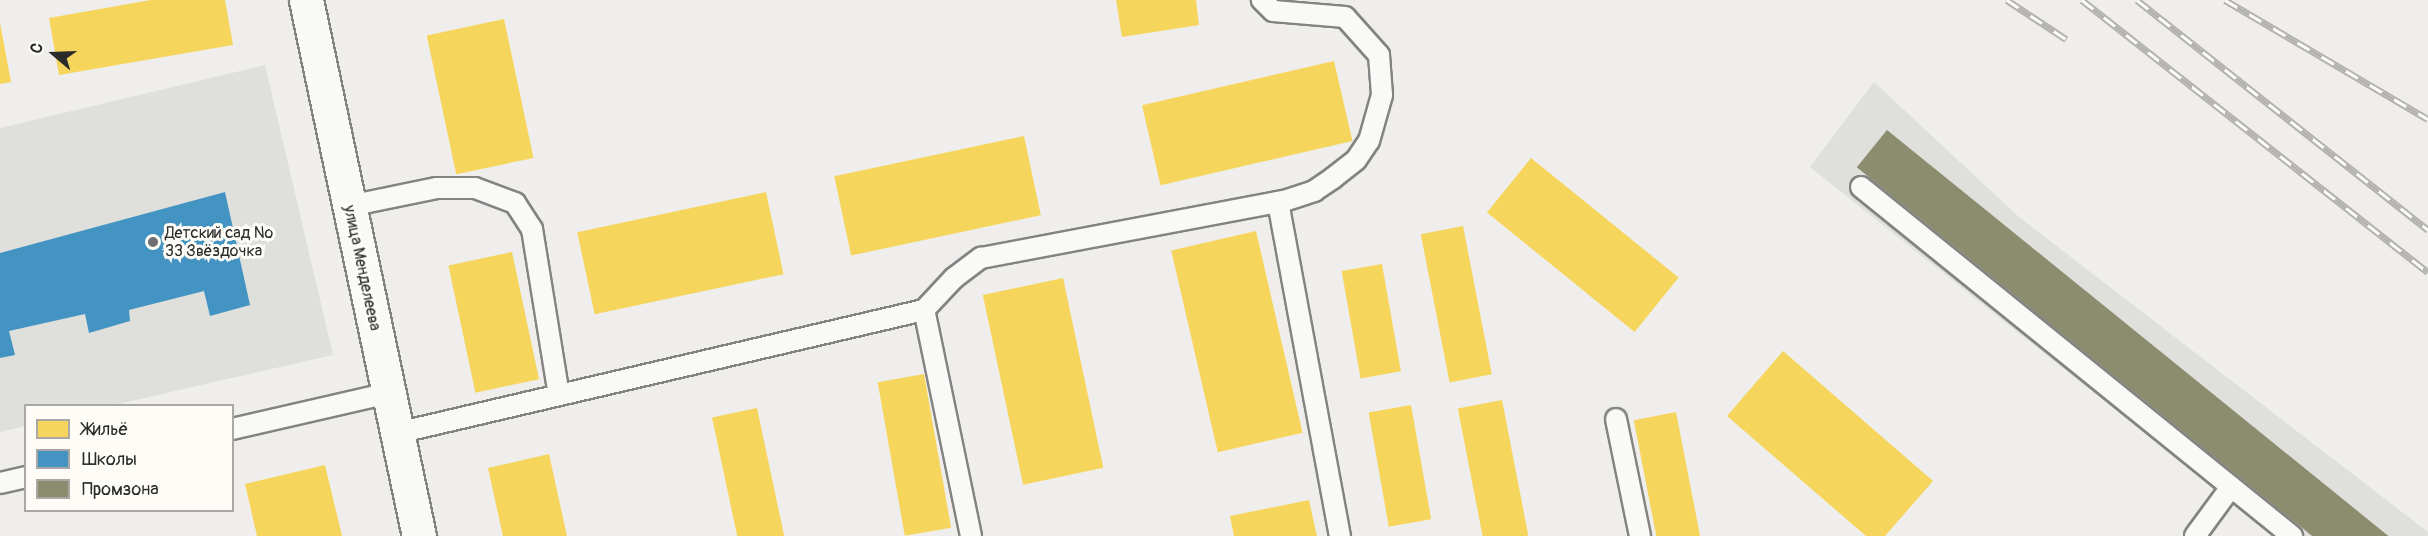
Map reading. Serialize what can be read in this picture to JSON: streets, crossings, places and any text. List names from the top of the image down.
{
  "streets": {
    "street": ["улица Менделеева"]
  },
  "places": ["Детский сад № 33 Звёздочка"],
  "legend": ["Жильё", "Школы", "Промзона"],
  "north": "left"
}
